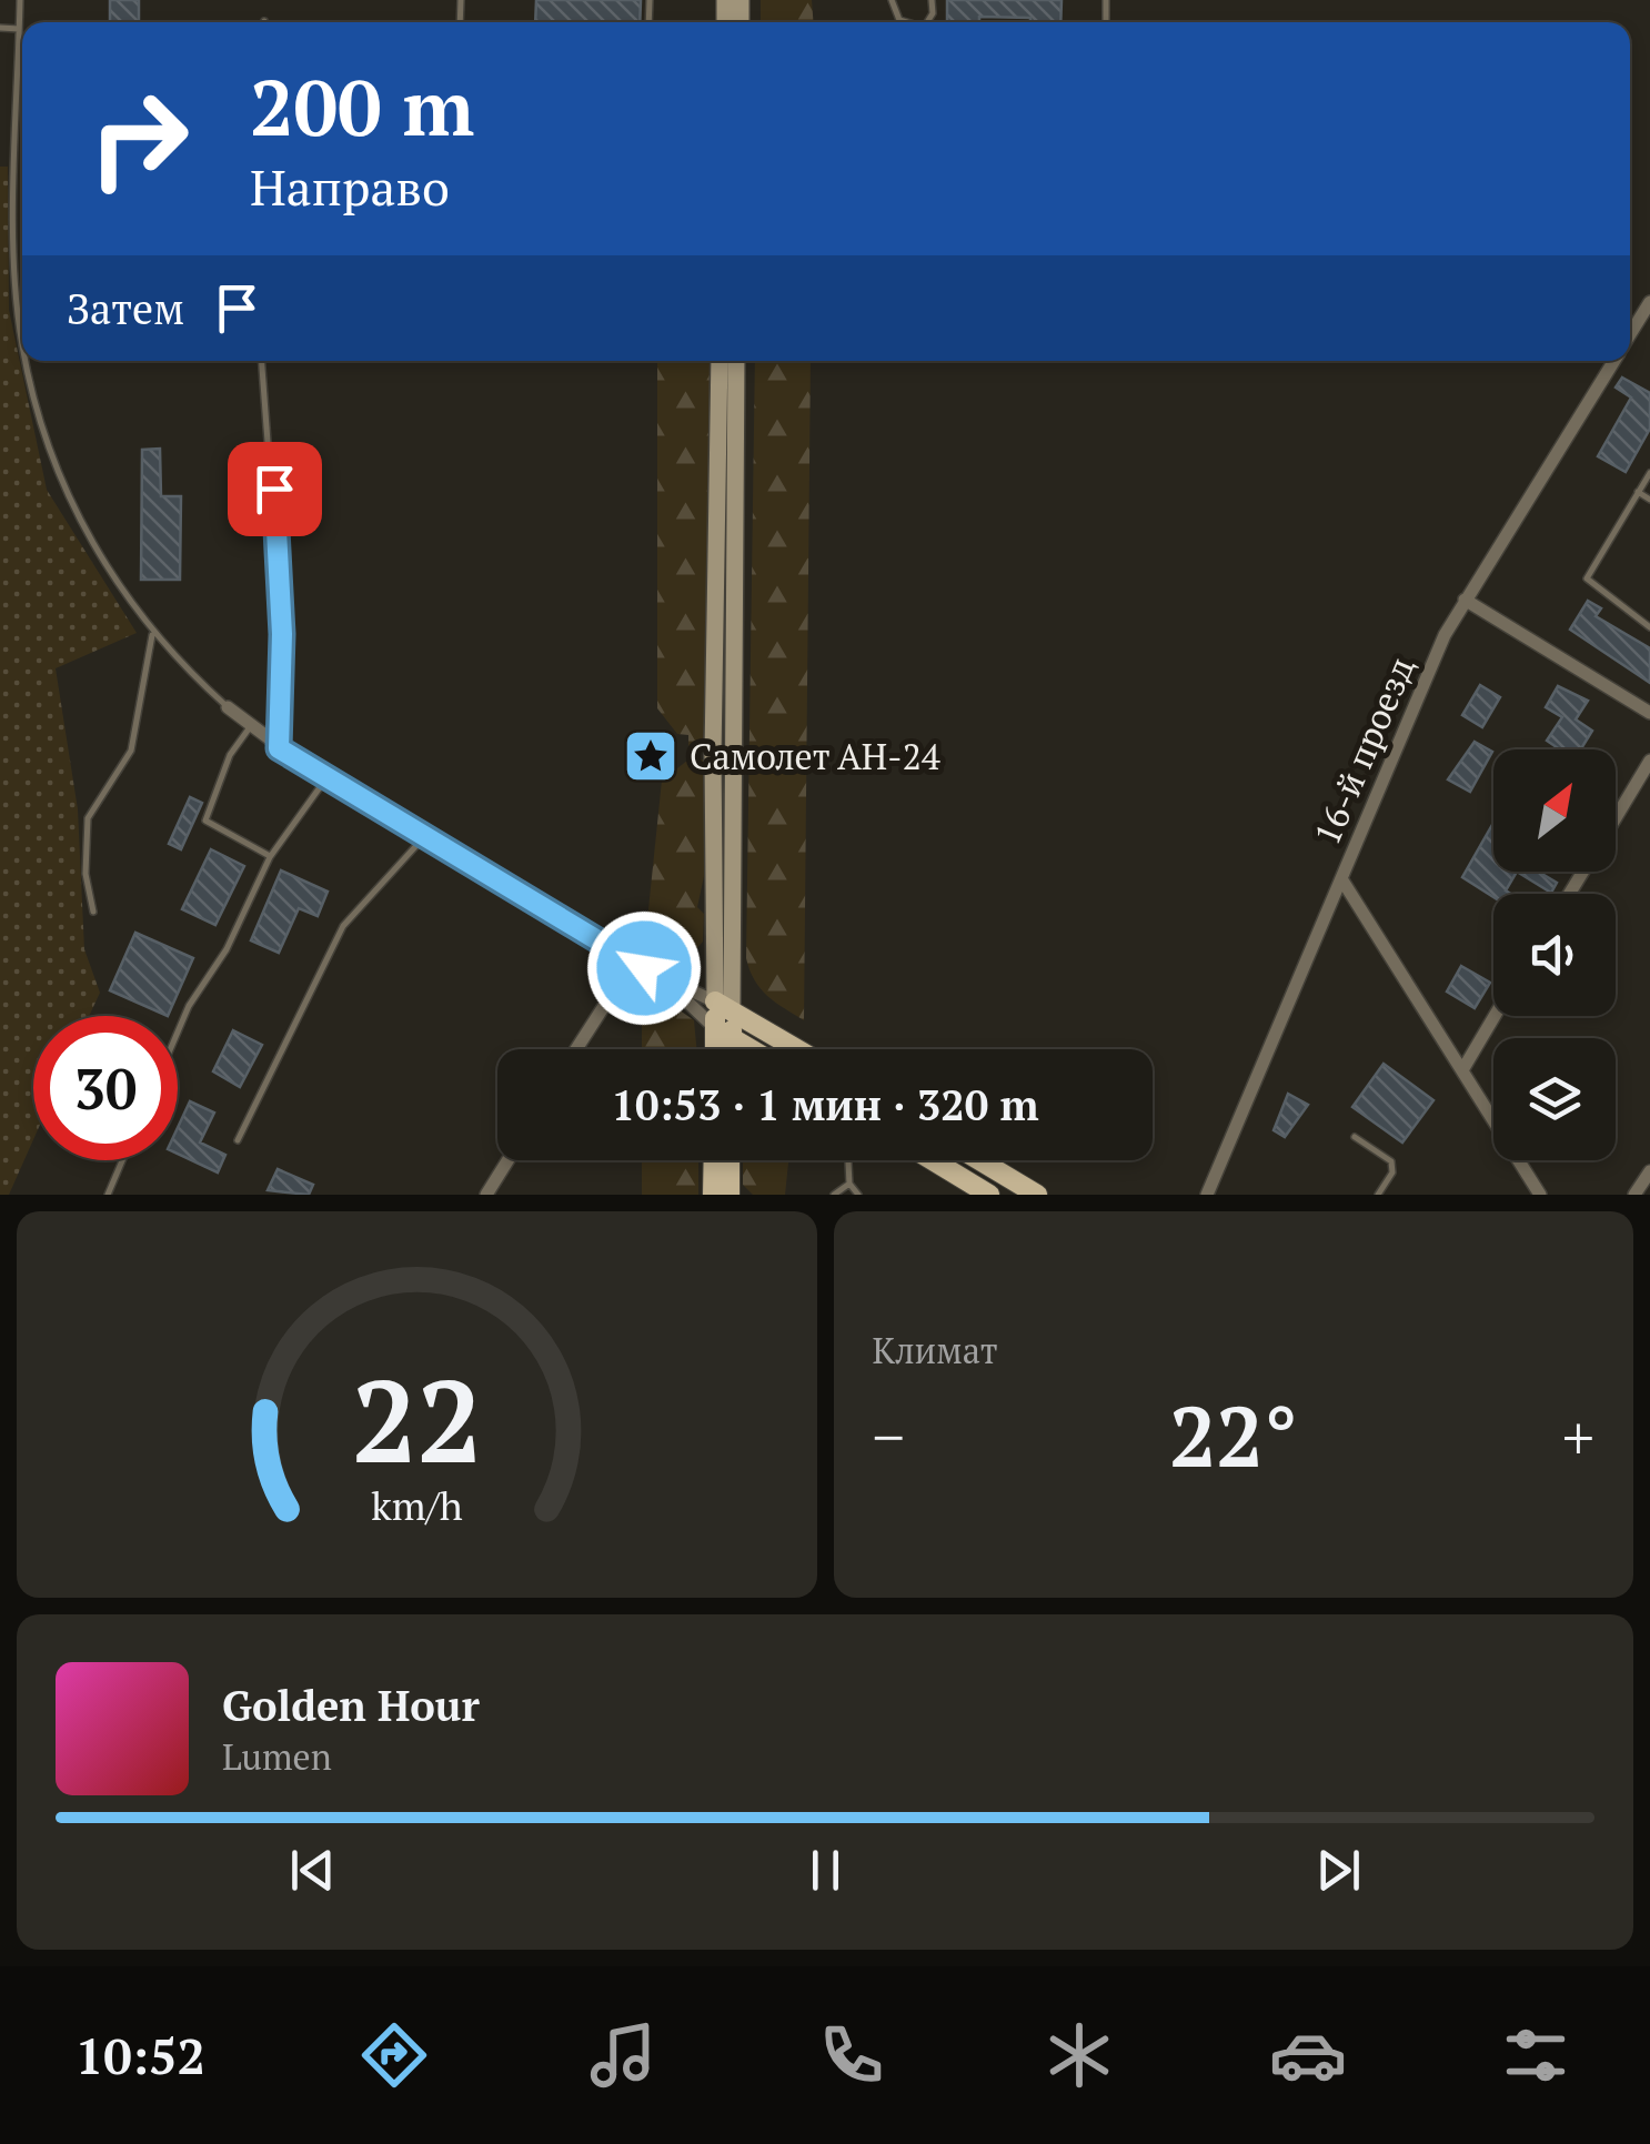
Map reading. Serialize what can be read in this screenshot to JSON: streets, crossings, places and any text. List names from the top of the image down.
{
  "streets": {
    "street": ["16-й проезд"]
  },
  "places": {
    "place": ["Самолет АН-24"]
  },
  "north": "top right",
  "page": {
    "turn": ["200 m", "Направо"],
    "then": "Затем",
    "limit": "30",
    "trip": "10:53 · 1 мин · 320 m",
    "tile": "Климат",
    "heat": ["−", "22°", "+"],
    "song": ["Golden Hour", "Lumen"],
    "tabs": "10:52",
    "gauge": ["22", "km/h"]
  }
}
